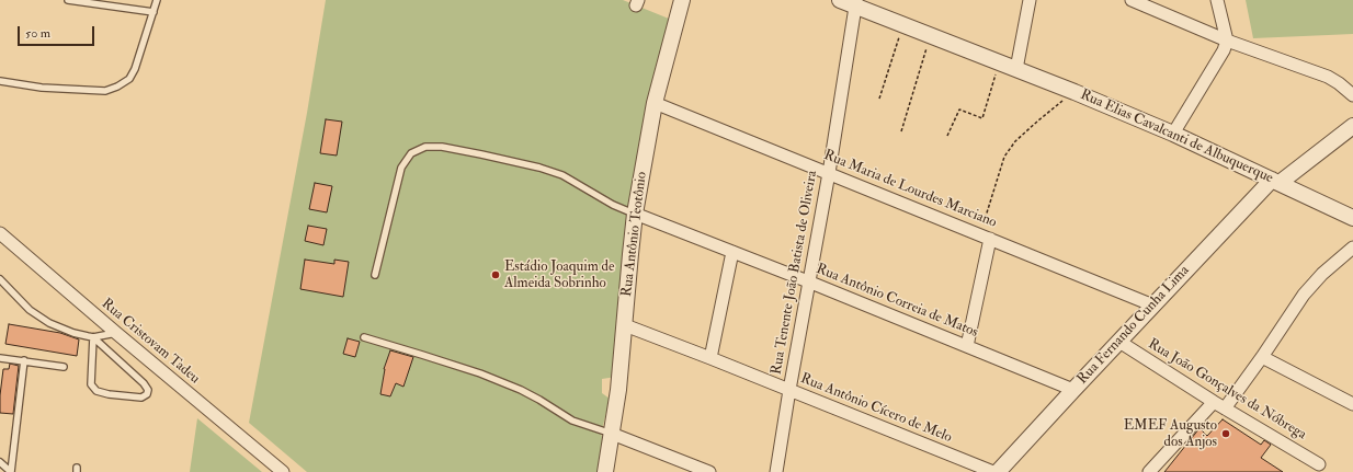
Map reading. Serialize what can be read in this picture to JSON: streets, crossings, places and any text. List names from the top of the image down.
{
  "streets": {
    "street": [
      "Rua Elias Cavalcanti de Albuquerque",
      "Rua Maria de Lourdes Marciano",
      "Rua Antônio Teotônio",
      "Rua Tenente João Batista de Oliveira",
      "Rua Antônio Correia de Matos",
      "Rua Fernando Cunha Lima",
      "Rua Cristovam Tadeu",
      "Rua João Gonçalves da Nóbrega",
      "Rua Antônio Cícero de Melo"
    ]
  },
  "crossings": [
    ["Rua Elias Cavalcanti de Albuquerque", "Rua Tenente João Batista de Oliveira"],
    ["Rua Elias Cavalcanti de Albuquerque", "Rua Fernando Cunha Lima"],
    ["Rua Maria de Lourdes Marciano", "Rua Antônio Teotônio"],
    ["Rua Maria de Lourdes Marciano", "Rua Tenente João Batista de Oliveira"],
    ["Rua Maria de Lourdes Marciano", "Rua Fernando Cunha Lima"],
    ["Rua Antônio Teotônio", "Rua Antônio Correia de Matos"],
    ["Rua Antônio Teotônio", "Rua Antônio Cícero de Melo"],
    ["Rua Tenente João Batista de Oliveira", "Rua Antônio Correia de Matos"],
    ["Rua Tenente João Batista de Oliveira", "Rua Antônio Cícero de Melo"],
    ["Rua Antônio Correia de Matos", "Rua Fernando Cunha Lima"],
    ["Rua Fernando Cunha Lima", "Rua João Gonçalves da Nóbrega"]
  ],
  "places": ["Estádio Joaquim de Almeida Sobrinho", "EMEF Augusto dos Anjos"],
  "scale_bar": "50 m"
}
